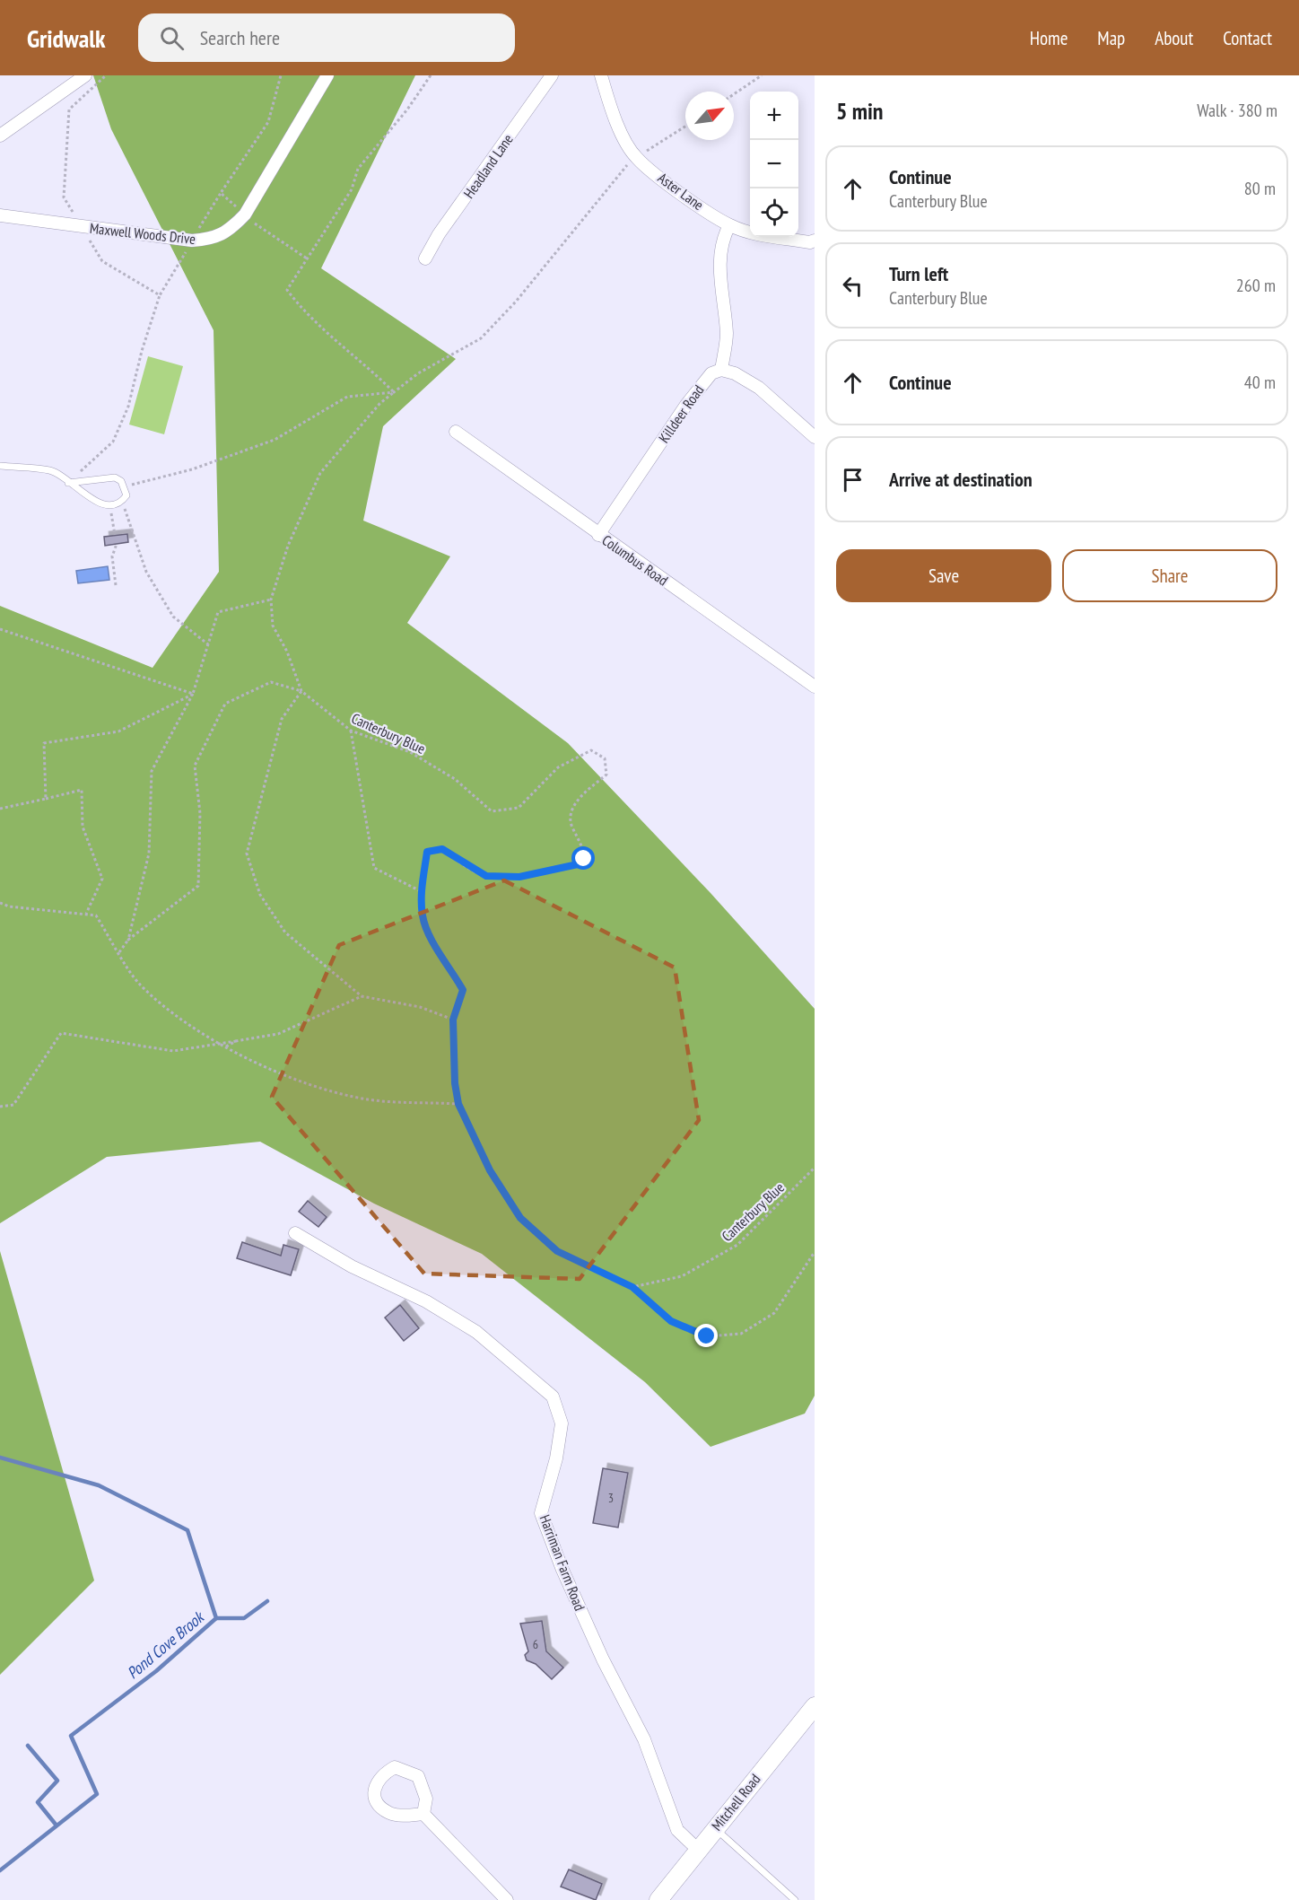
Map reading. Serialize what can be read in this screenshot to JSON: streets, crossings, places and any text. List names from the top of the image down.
{
  "streets": {
    "street": [
      "Headland Lane",
      "Aster Lane",
      "Maxwell Woods Drive",
      "Killdeer Road",
      "Columbus Road",
      "Harriman Farm Road",
      "Mitchell Road"
    ],
    "path": ["Canterbury Blue"]
  },
  "crossings": [
    ["Killdeer Road", "Columbus Road"],
    ["Harriman Farm Road", "Mitchell Road"]
  ],
  "water": ["Pond Cove Brook"],
  "house_numbers": ["3", "6"],
  "north": "top right",
  "page": {
    "header": "Gridwalk",
    "search": "Search here",
    "nav": [
      "Home",
      "Map",
      "About",
      "Contact"
    ],
    "heading": ["5 min", "Walk · 380 m"],
    "map_buttons": ["+", "−"],
    "list": [
      ["Continue", "Canterbury Blue", "80 m"],
      ["Turn left", "Canterbury Blue", "260 m"],
      ["Continue", "40 m"],
      "Arrive at destination"
    ],
    "buttons": ["Save", "Share"]
  }
}
